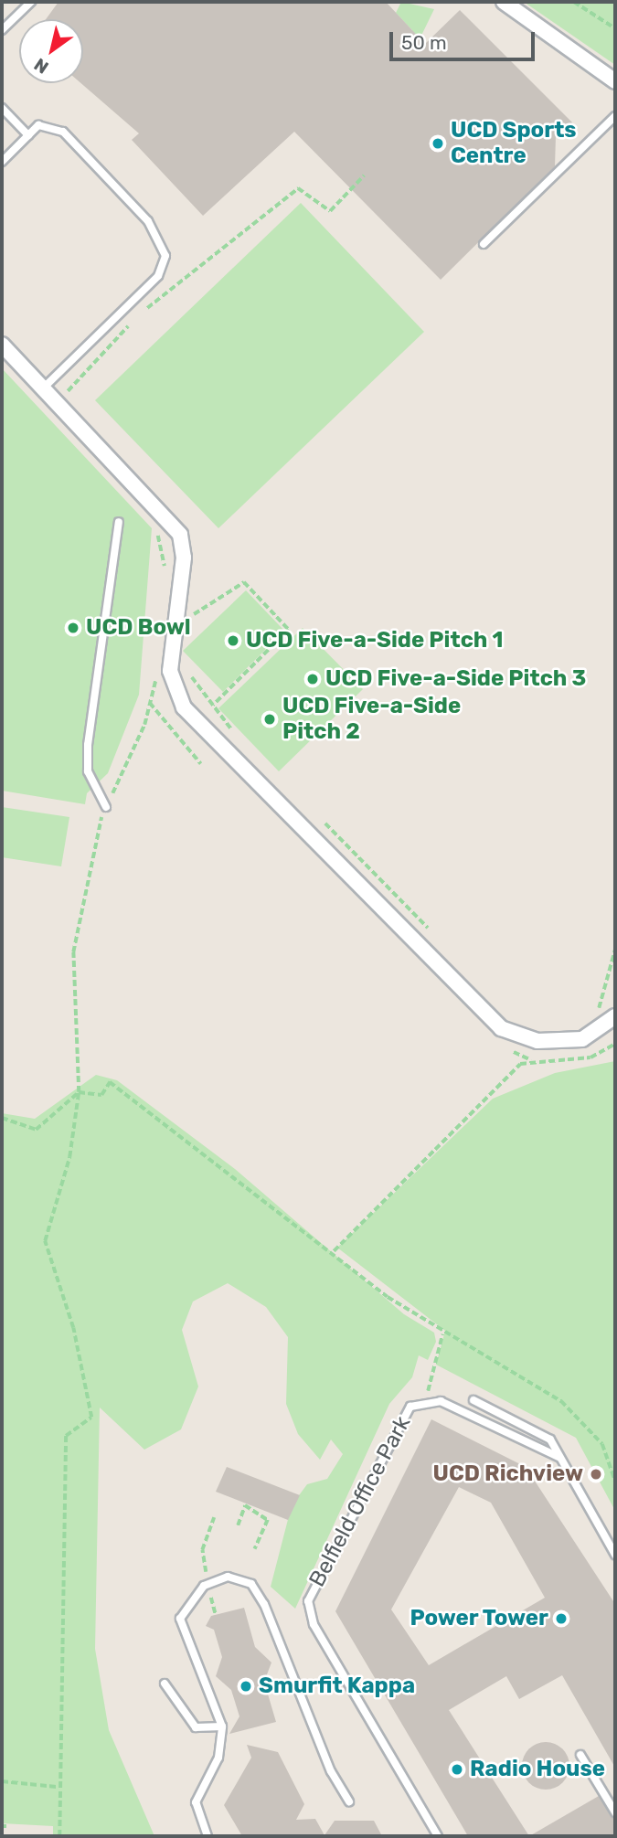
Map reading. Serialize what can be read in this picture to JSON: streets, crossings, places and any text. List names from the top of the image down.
{
  "streets": {
    "lane": ["Belfield Office Park"]
  },
  "places": [
    "UCD Sports Centre",
    "UCD Bowl",
    "UCD Five-a-Side Pitch 1",
    "UCD Five-a-Side Pitch 3",
    "UCD Five-a-Side Pitch 2",
    "UCD Richview",
    "Power Tower",
    "Smurfit Kappa",
    "Radio House"
  ],
  "scale_bar": "50 m",
  "north": "bottom left"
}
